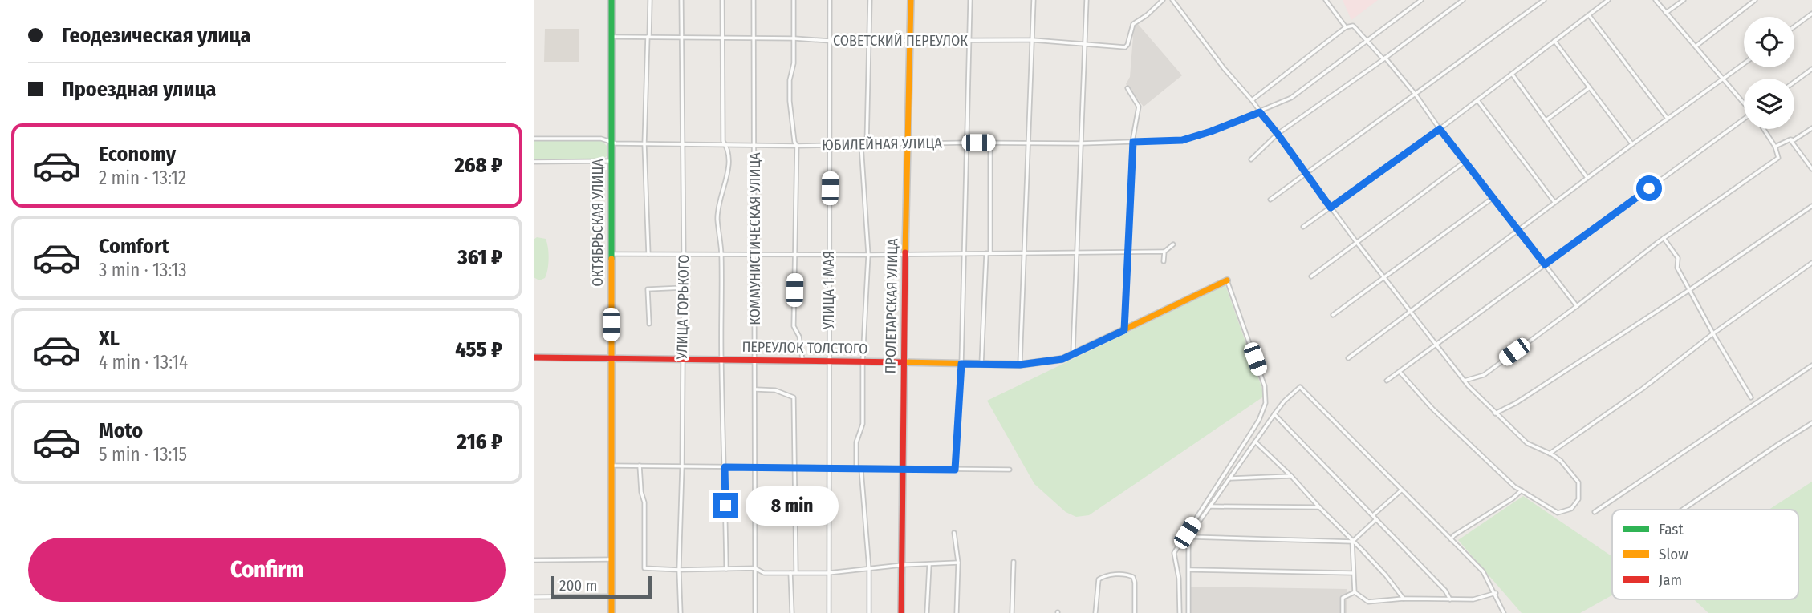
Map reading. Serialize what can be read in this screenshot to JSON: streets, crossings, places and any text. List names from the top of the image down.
{
  "streets": {
    "street": [
      "СОВЕТСКИЙ ПЕРЕУЛОК",
      "ЮБИЛЕЙНАЯ УЛИЦА",
      "ОКТЯБРЬСКАЯ УЛИЦА",
      "КОММУНИСТИЧЕСКАЯ УЛИЦА",
      "УЛИЦА 1 МАЯ",
      "ПРОЛЕТАРСКАЯ УЛИЦА",
      "УЛИЦА ГОРЬКОГО",
      "ПЕРЕУЛОК ТОЛСТОГО"
    ]
  },
  "crossings": [
    ["СОВЕТСКИЙ ПЕРЕУЛОК", "ОКТЯБРЬСКАЯ УЛИЦА"],
    ["СОВЕТСКИЙ ПЕРЕУЛОК", "КОММУНИСТИЧЕСКАЯ УЛИЦА"],
    ["СОВЕТСКИЙ ПЕРЕУЛОК", "УЛИЦА 1 МАЯ"],
    ["СОВЕТСКИЙ ПЕРЕУЛОК", "ПРОЛЕТАРСКАЯ УЛИЦА"],
    ["СОВЕТСКИЙ ПЕРЕУЛОК", "УЛИЦА ГОРЬКОГО"],
    ["ЮБИЛЕЙНАЯ УЛИЦА", "ОКТЯБРЬСКАЯ УЛИЦА"],
    ["ЮБИЛЕЙНАЯ УЛИЦА", "КОММУНИСТИЧЕСКАЯ УЛИЦА"],
    ["ЮБИЛЕЙНАЯ УЛИЦА", "УЛИЦА 1 МАЯ"],
    ["ЮБИЛЕЙНАЯ УЛИЦА", "ПРОЛЕТАРСКАЯ УЛИЦА"],
    ["ЮБИЛЕЙНАЯ УЛИЦА", "УЛИЦА ГОРЬКОГО"],
    ["ОКТЯБРЬСКАЯ УЛИЦА", "ПЕРЕУЛОК ТОЛСТОГО"],
    ["КОММУНИСТИЧЕСКАЯ УЛИЦА", "ПЕРЕУЛОК ТОЛСТОГО"],
    ["УЛИЦА 1 МАЯ", "ПЕРЕУЛОК ТОЛСТОГО"],
    ["ПРОЛЕТАРСКАЯ УЛИЦА", "ПЕРЕУЛОК ТОЛСТОГО"],
    ["УЛИЦА ГОРЬКОГО", "ПЕРЕУЛОК ТОЛСТОГО"]
  ],
  "legend": ["Fast", "Slow", "Jam"],
  "scale_bar": "200 m",
  "page": {
    "banner": ["Геодезическая улица", "Проездная улица"],
    "list": [
      {
        "name": "Economy",
        "note": "2 min · 13:12",
        "value": "268 ₽"
      },
      {
        "name": "Comfort",
        "note": "3 min · 13:13",
        "value": "361 ₽"
      },
      {
        "name": "XL",
        "note": "4 min · 13:14",
        "value": "455 ₽"
      },
      {
        "name": "Moto",
        "note": "5 min · 13:15",
        "value": "216 ₽"
      }
    ],
    "bubble": "8 min",
    "buttons": "Confirm",
    "scale": "200 m"
  }
}
